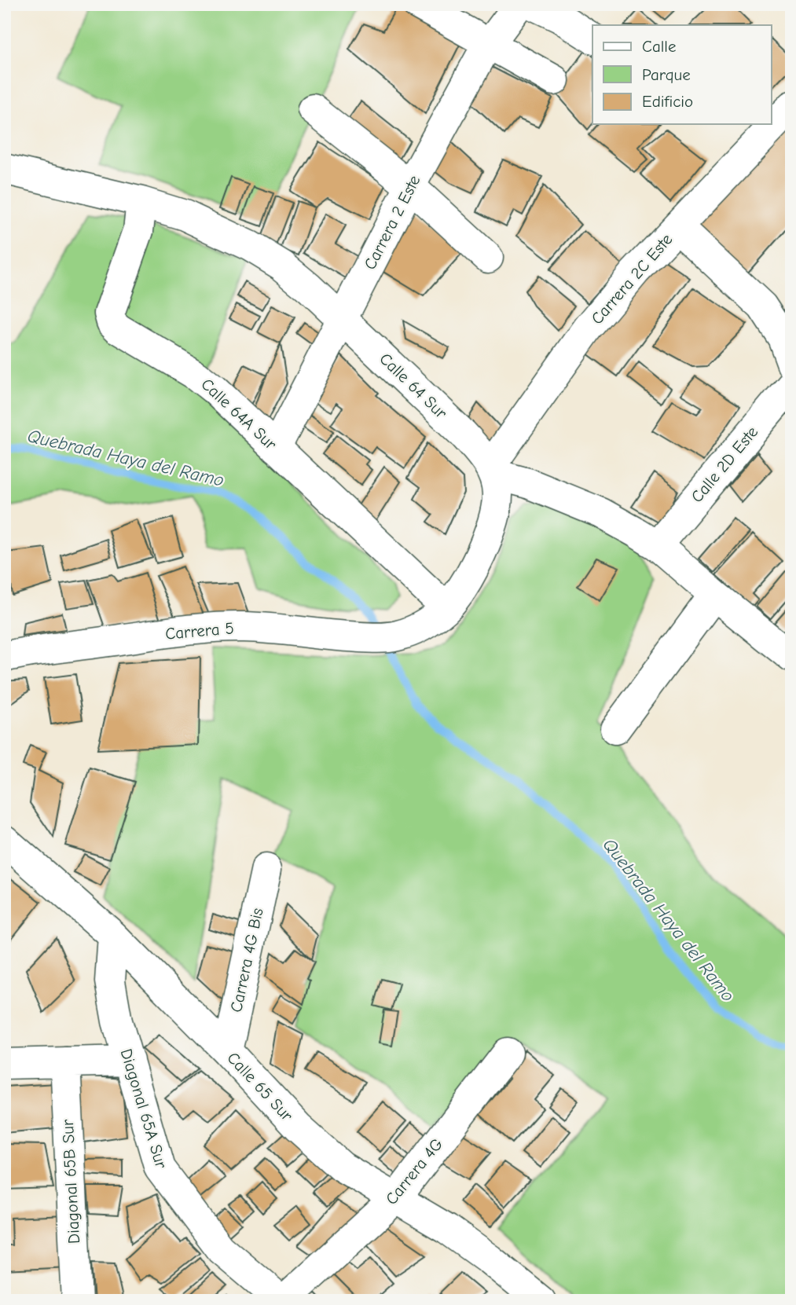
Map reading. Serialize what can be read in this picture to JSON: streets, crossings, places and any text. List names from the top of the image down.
{
  "streets": {
    "street": [
      "Carrera 2 Este",
      "Carrera 2C Este",
      "Calle 64 Sur",
      "Calle 64A Sur",
      "Calle 2D Este",
      "Carrera 5",
      "Carrera 4G Bis",
      "Calle 65 Sur",
      "Diagonal 65A Sur",
      "Carrera 4G",
      "Diagonal 65B Sur"
    ]
  },
  "crossings": [
    ["Carrera 2 Este", "Calle 64 Sur"],
    ["Carrera 2 Este", "Calle 64A Sur"],
    ["Carrera 2C Este", "Calle 64 Sur"],
    ["Calle 64 Sur", "Calle 64A Sur"],
    ["Calle 64A Sur", "Carrera 5"],
    ["Carrera 4G Bis", "Calle 65 Sur"],
    ["Calle 65 Sur", "Diagonal 65A Sur"],
    ["Calle 65 Sur", "Carrera 4G"],
    ["Diagonal 65A Sur", "Carrera 4G"]
  ],
  "water": ["Quebrada Haya del Ramo"],
  "legend": ["Calle", "Parque", "Edificio"]
}
